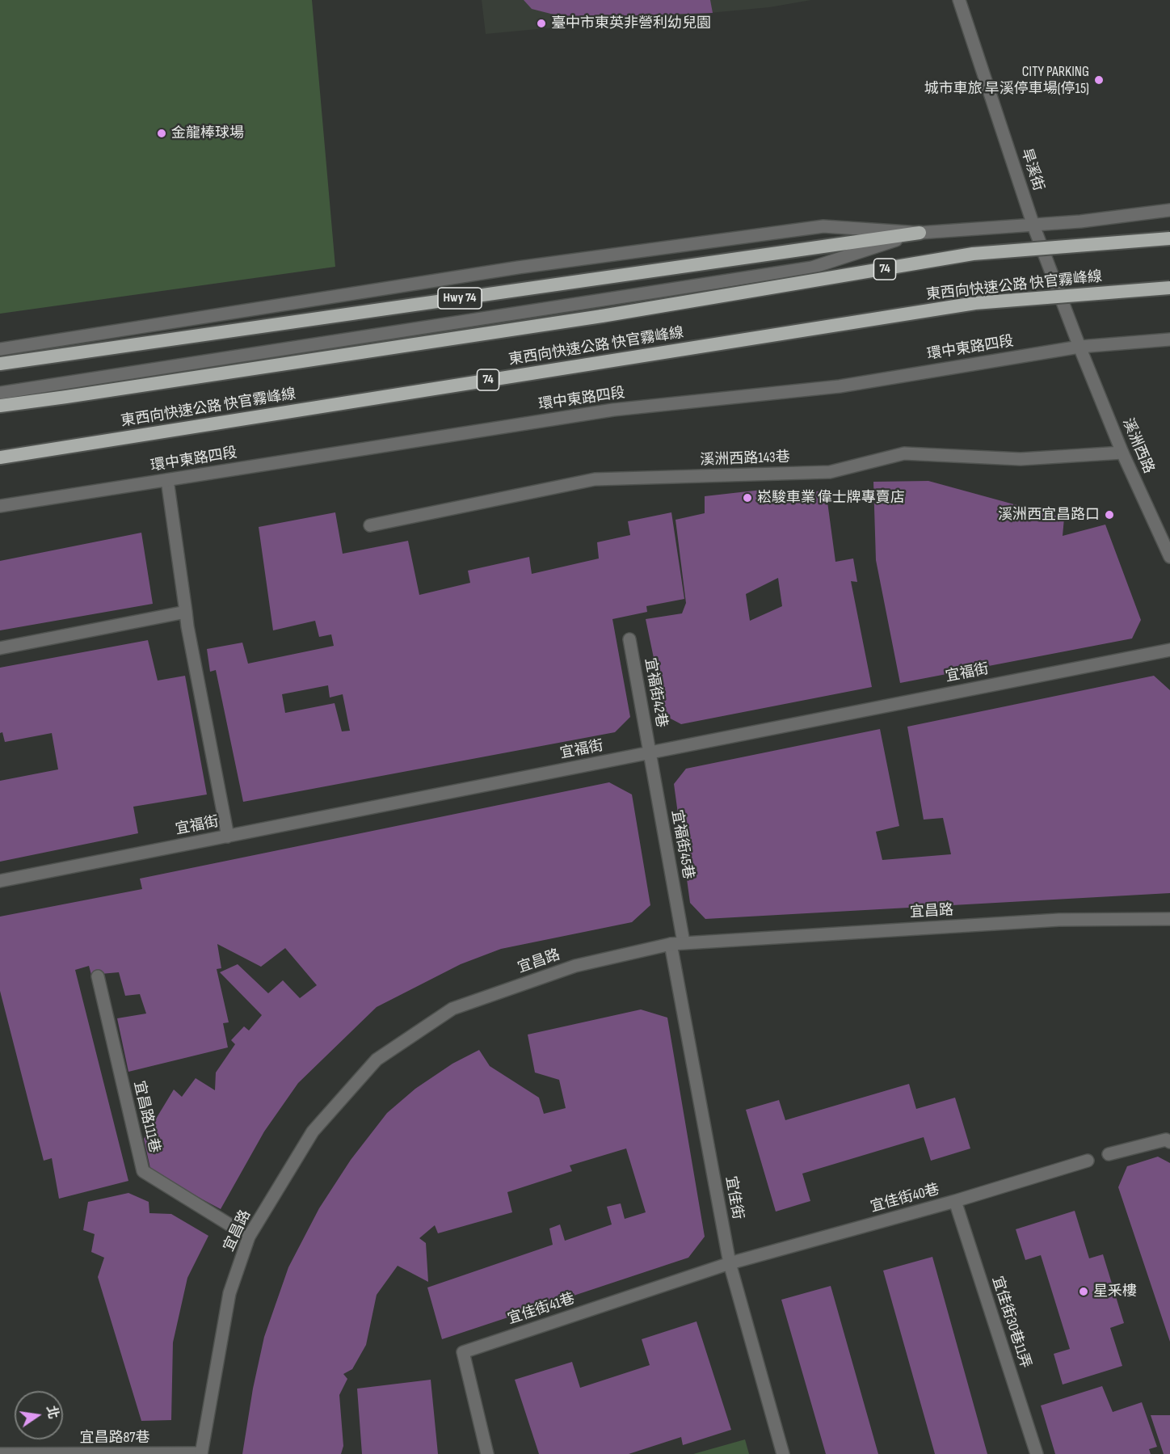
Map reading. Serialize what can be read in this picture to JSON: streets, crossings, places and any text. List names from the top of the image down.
{
  "streets": {
    "highway": ["74", "東西向快速公路 快官霧峰線", "Hwy 74"],
    "street": [
      "旱溪街",
      "環中東路四段",
      "溪洲西路",
      "溪洲西路143巷",
      "宜福街",
      "宜福街42巷",
      "宜福街45巷",
      "宜昌路",
      "宜昌路111巷",
      "宜佳街",
      "宜佳街40巷",
      "宜佳街41巷",
      "宜佳街30巷11弄",
      "宜昌路87巷"
    ]
  },
  "crossings": [
    ["旱溪街", "環中東路四段"],
    ["旱溪街", "溪洲西路"],
    ["環中東路四段", "溪洲西路"],
    ["溪洲西路", "溪洲西路143巷"],
    ["宜福街", "宜福街42巷"],
    ["宜福街", "宜福街45巷"],
    ["宜福街42巷", "宜福街45巷"],
    ["宜福街45巷", "宜昌路"],
    ["宜昌路", "宜昌路111巷"],
    ["宜昌路", "宜佳街"],
    ["宜昌路", "宜昌路87巷"],
    ["宜佳街", "宜佳街40巷"],
    ["宜佳街", "宜佳街41巷"],
    ["宜佳街40巷", "宜佳街41巷"],
    ["宜佳街40巷", "宜佳街30巷11弄"]
  ],
  "places": [
    "臺中市東英非營利幼兒園",
    "CITY PARKING 城市車旅 旱溪停車場(停15)",
    "金龍棒球場",
    "崧駿車業 偉士牌專賣店",
    "溪洲西宜昌路口",
    "星釆樓"
  ],
  "north": "right"
}
